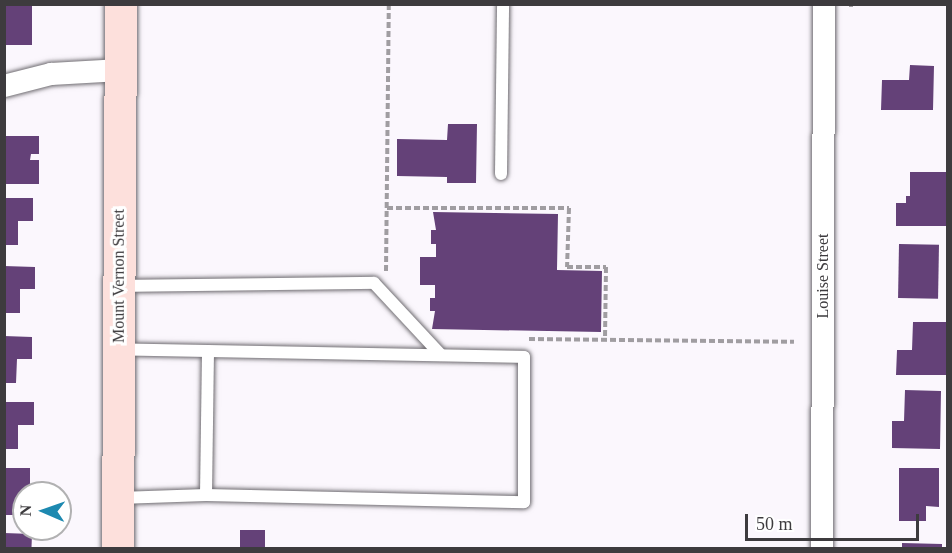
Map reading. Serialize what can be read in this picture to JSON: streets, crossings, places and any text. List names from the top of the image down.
{
  "streets": {
    "street": ["Mount Vernon Street", "Louise Street"]
  },
  "scale_bar": "50 m",
  "north": "left"
}
